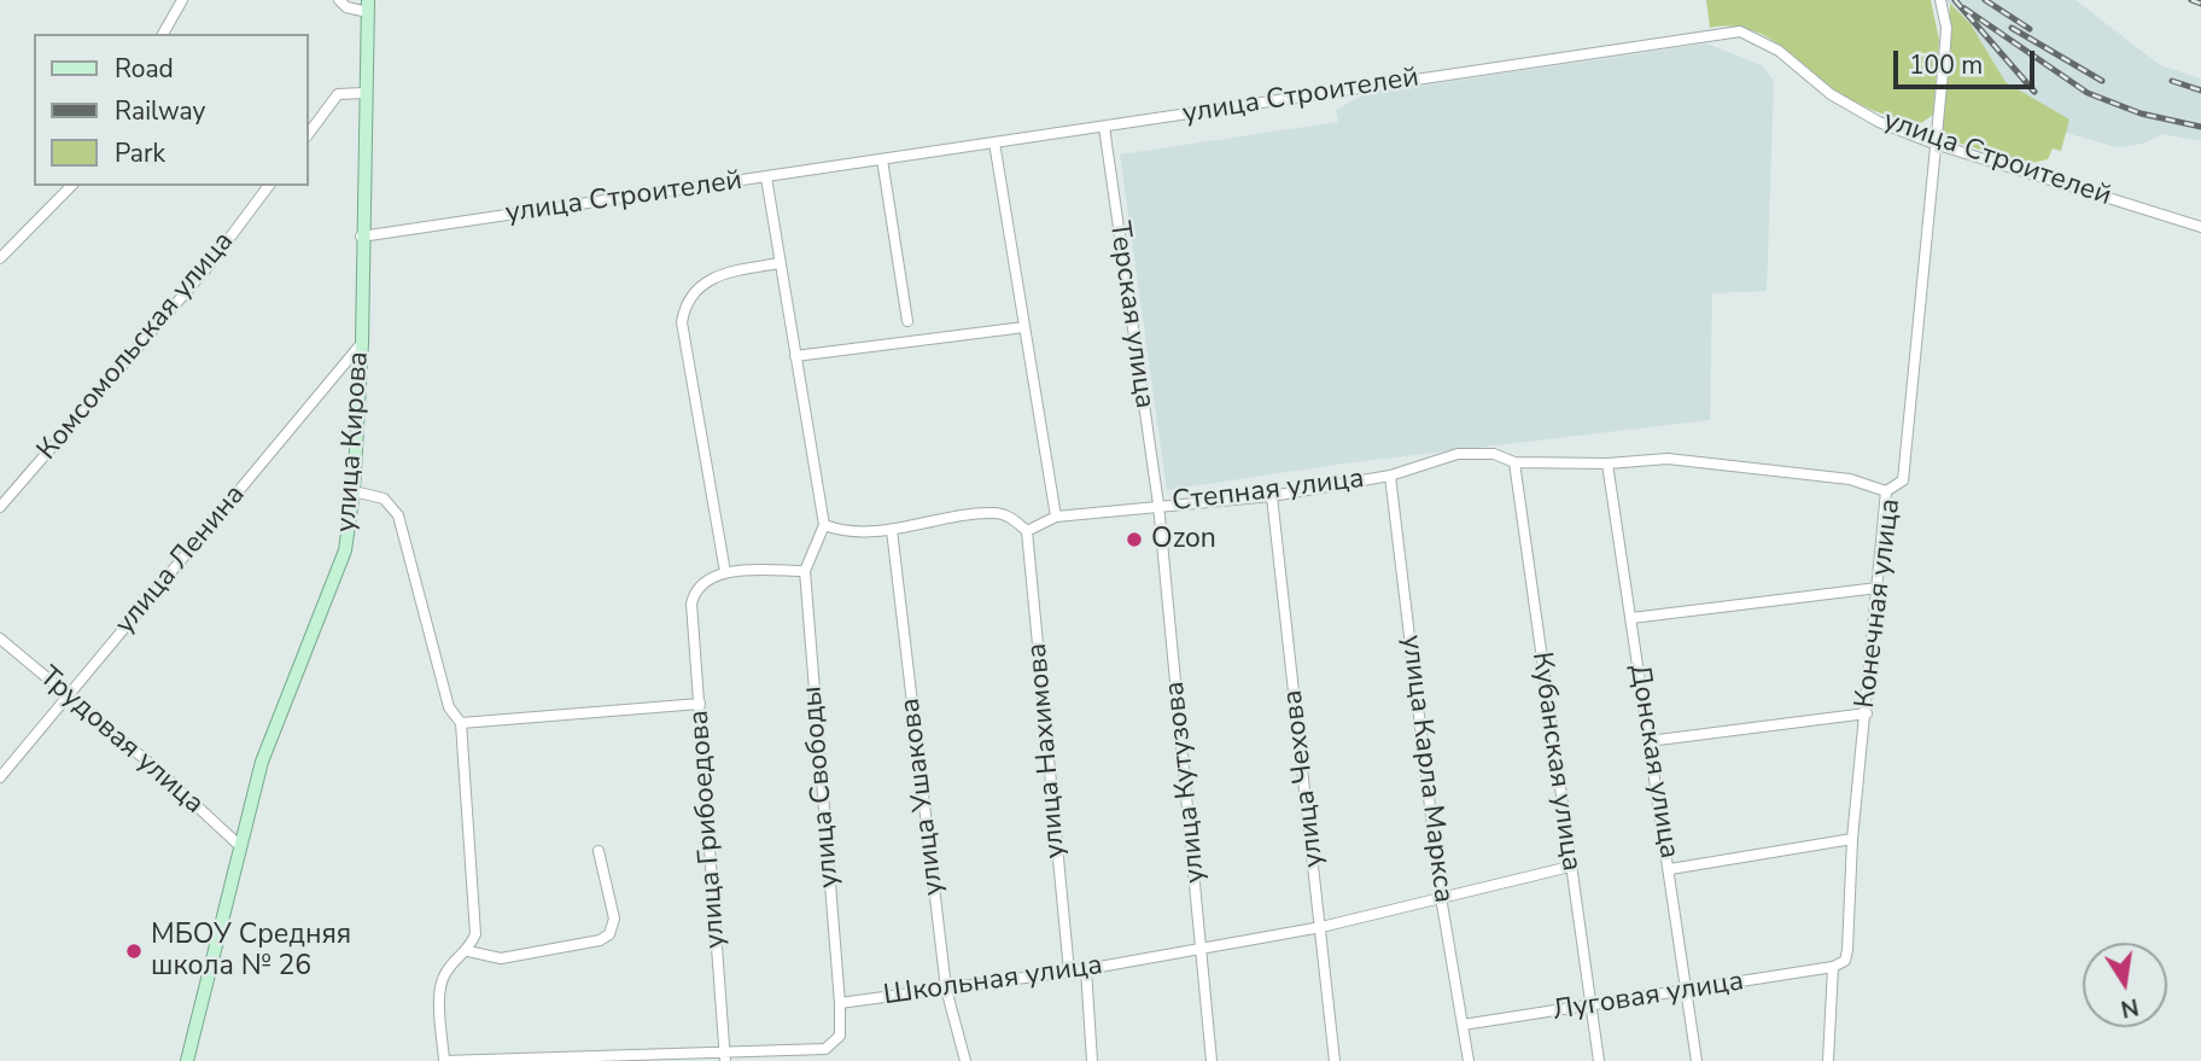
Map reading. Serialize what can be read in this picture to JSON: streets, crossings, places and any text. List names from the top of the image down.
{
  "streets": {
    "main road": ["улица Кирова"],
    "street": [
      "улица Строителей",
      "Терская улица",
      "Комсомольская улица",
      "Степная улица",
      "улица Ленина",
      "Конечная улица",
      "Трудовая улица",
      "улица Нахимова",
      "Кубанская улица",
      "Донская улица",
      "улица Карла Маркса",
      "улица Чехова",
      "улица Кутузова",
      "улица Свободы",
      "улица Ушакова",
      "улица Грибоедова",
      "Школьная улица",
      "Луговая улица"
    ]
  },
  "crossings": [
    ["улица Строителей", "Терская улица"],
    ["улица Строителей", "улица Кирова"],
    ["улица Строителей", "Конечная улица"],
    ["Терская улица", "Степная улица"],
    ["Терская улица", "улица Кутузова"],
    ["улица Кирова", "улица Ленина"],
    ["улица Кирова", "Трудовая улица"],
    ["Степная улица", "Конечная улица"],
    ["Степная улица", "улица Нахимова"],
    ["Степная улица", "Кубанская улица"],
    ["Степная улица", "Донская улица"],
    ["Степная улица", "улица Карла Маркса"],
    ["Степная улица", "улица Чехова"],
    ["Степная улица", "улица Кутузова"],
    ["улица Ленина", "Трудовая улица"],
    ["Конечная улица", "Луговая улица"],
    ["улица Нахимова", "Школьная улица"],
    ["Кубанская улица", "Школьная улица"],
    ["Кубанская улица", "Луговая улица"],
    ["Донская улица", "Луговая улица"],
    ["улица Карла Маркса", "Школьная улица"],
    ["улица Карла Маркса", "Луговая улица"],
    ["улица Чехова", "Школьная улица"],
    ["улица Кутузова", "Школьная улица"],
    ["улица Свободы", "Школьная улица"],
    ["улица Ушакова", "Школьная улица"]
  ],
  "places": ["Ozon", "МБОУ Средняя школа № 26"],
  "legend": ["Road", "Railway", "Park"],
  "scale_bar": "100 m",
  "north": "bottom"
}
